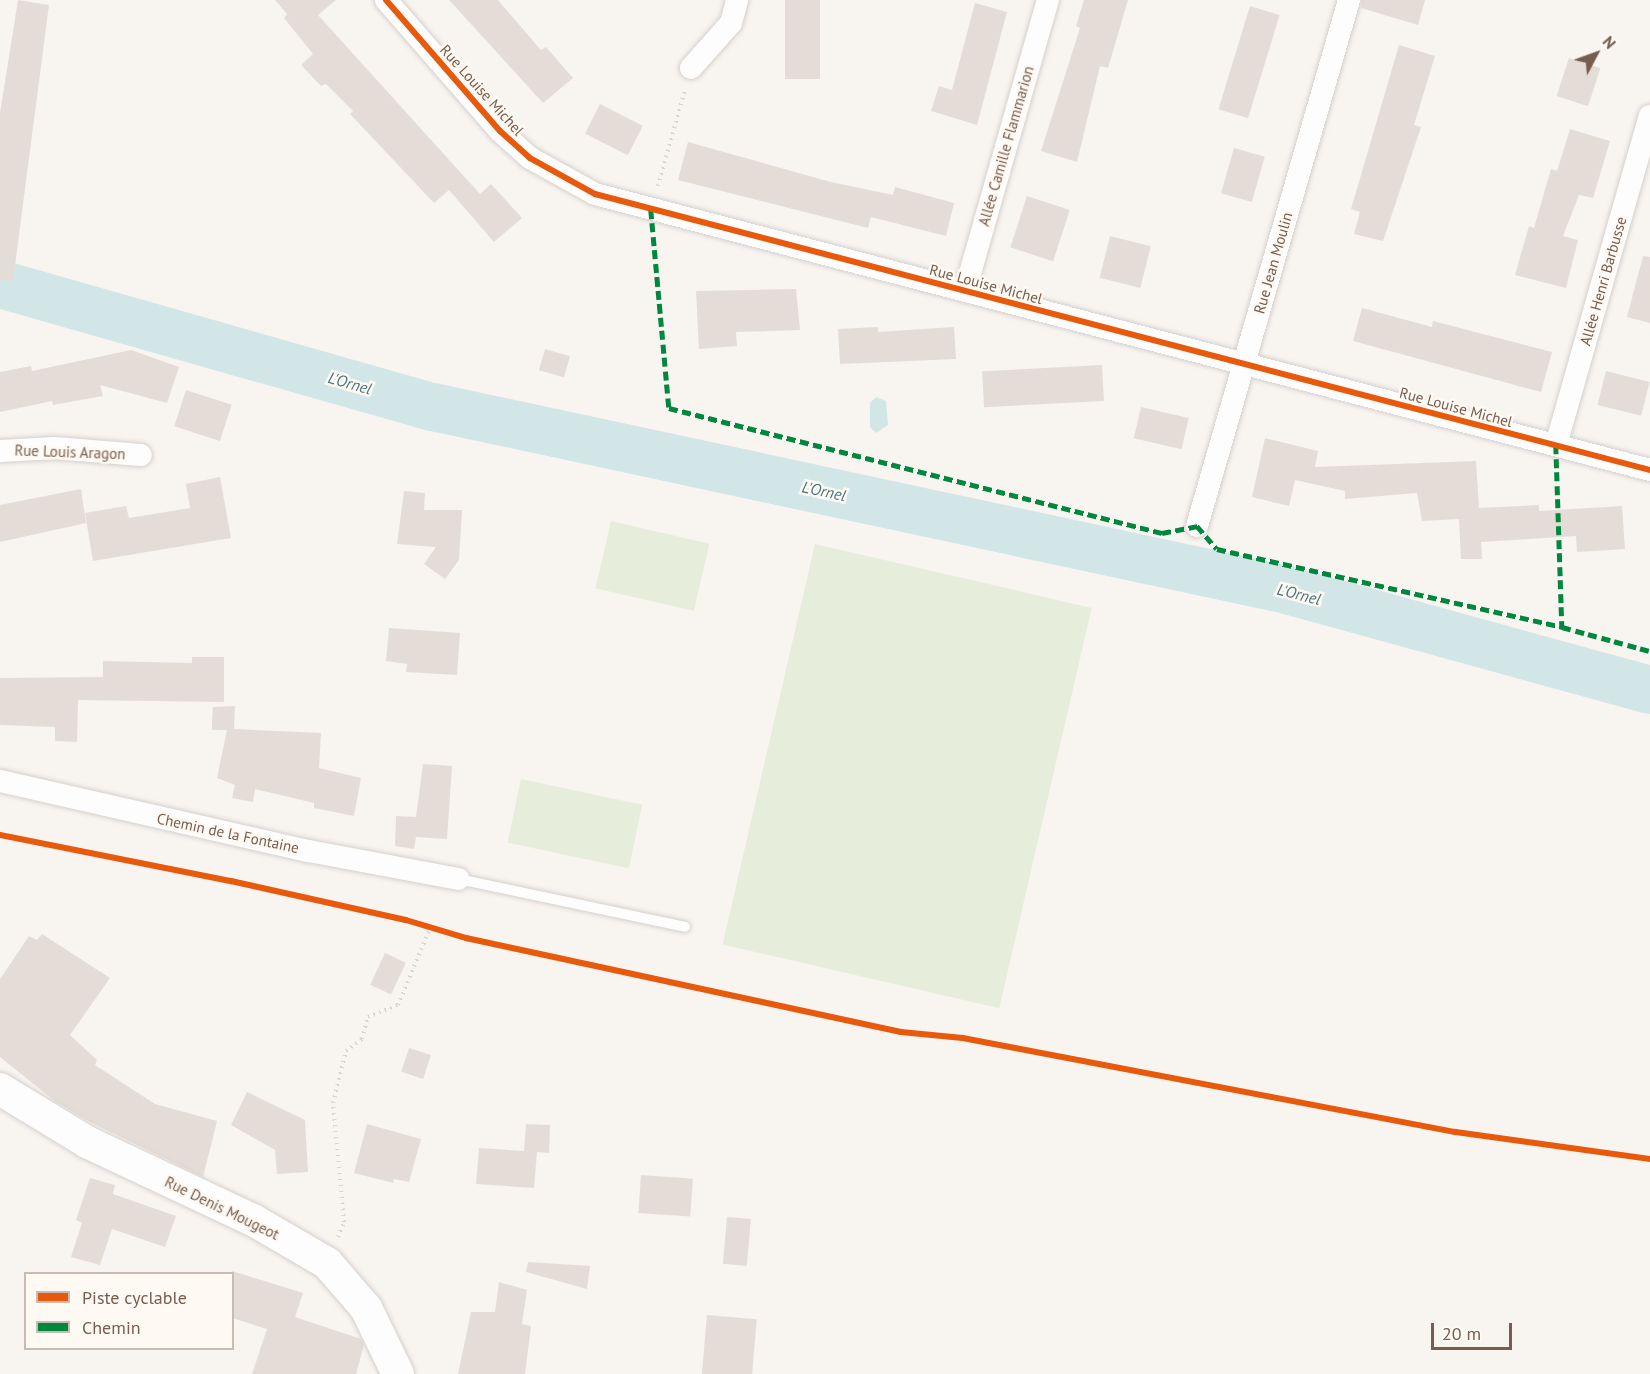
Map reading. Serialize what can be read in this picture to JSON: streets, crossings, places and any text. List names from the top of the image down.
{
  "streets": {
    "street": [
      "Rue Louise Michel",
      "Allée Camille Flammarion",
      "Rue Jean Moulin",
      "Allée Henri Barbusse",
      "Rue Louis Aragon",
      "Chemin de la Fontaine",
      "Rue Denis Mougeot"
    ]
  },
  "crossings": [
    ["Rue Louise Michel", "Allée Camille Flammarion"],
    ["Rue Louise Michel", "Rue Jean Moulin"],
    ["Rue Louise Michel", "Allée Henri Barbusse"]
  ],
  "water": ["L'Ornel"],
  "legend": ["Piste cyclable", "Chemin"],
  "scale_bar": "20 m",
  "north": "top right"
}
